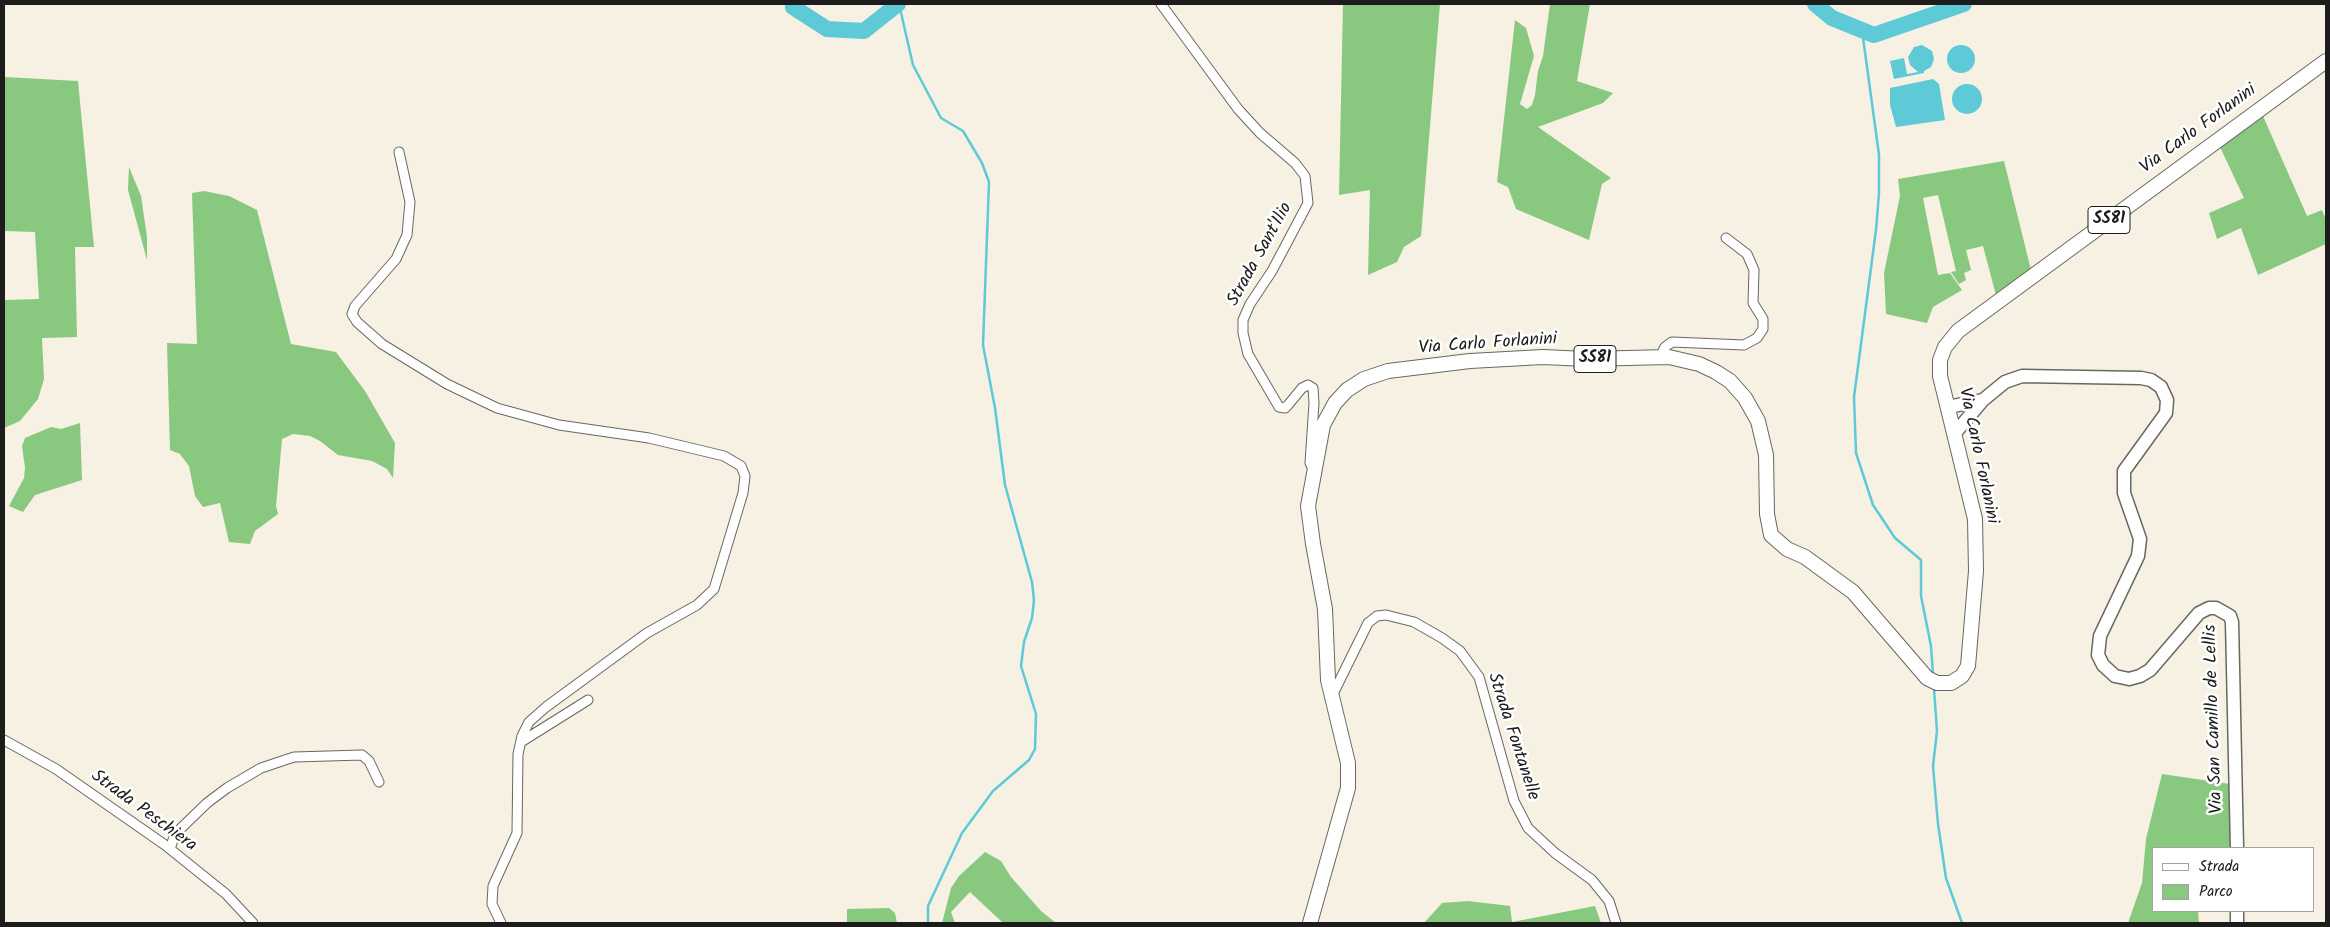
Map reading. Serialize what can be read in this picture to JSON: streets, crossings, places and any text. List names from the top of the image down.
{
  "streets": {
    "main road": ["Via Carlo Forlanini", "SS81", "Via San Camillo de Lellis"],
    "street": ["Strada Sant'Ilio", "Strada Fontanelle", "Strada Peschiera"]
  },
  "crossings": [
    ["Via Carlo Forlanini", "Strada Sant'Ilio"],
    ["Via Carlo Forlanini", "Via San Camillo de Lellis"],
    ["Via Carlo Forlanini", "Strada Fontanelle"]
  ],
  "legend": ["Strada", "Parco"]
}
